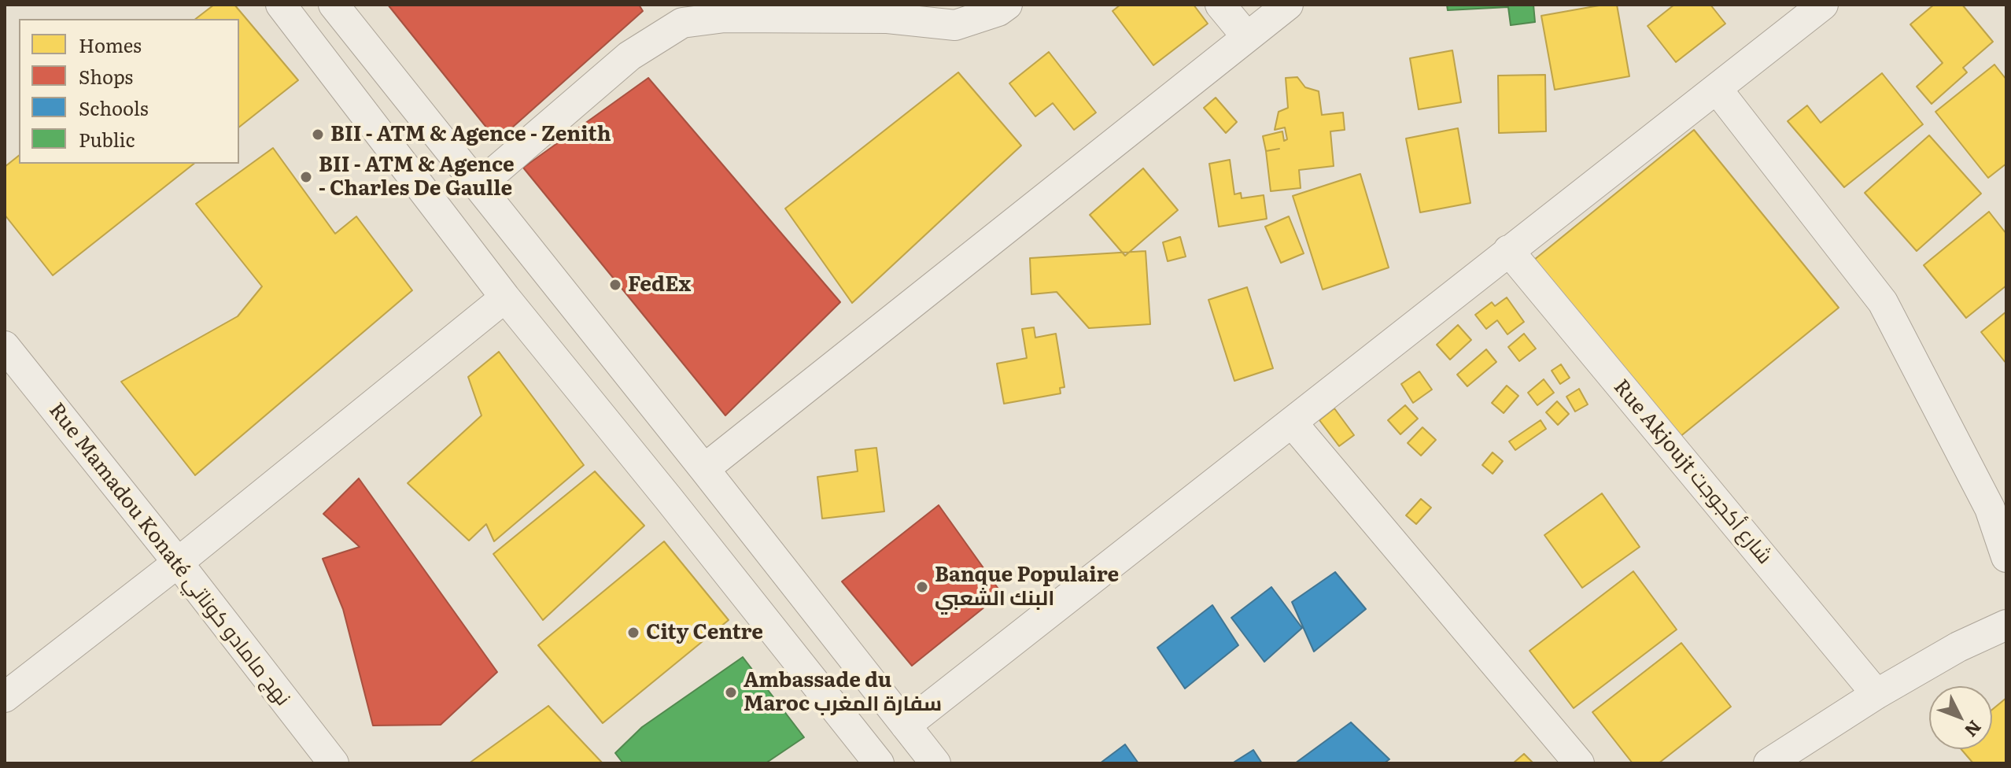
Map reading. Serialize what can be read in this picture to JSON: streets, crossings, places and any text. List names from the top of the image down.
{
  "streets": {
    "street": ["Rue Akjoujt شارع أكجوجت", "Rue Mamadou Konaté نهج مامادو كوناتي"]
  },
  "places": [
    "BII - ATM & Agence - Zenith",
    "BII - ATM & Agence - Charles De Gaulle",
    "FedEx",
    "Banque Populaire البنك الشعبي",
    "City Centre",
    "Ambassade du Maroc سفارة المغرب"
  ],
  "legend": [
    "Homes",
    "Shops",
    "Schools",
    "Public"
  ],
  "north": "bottom right"
}
